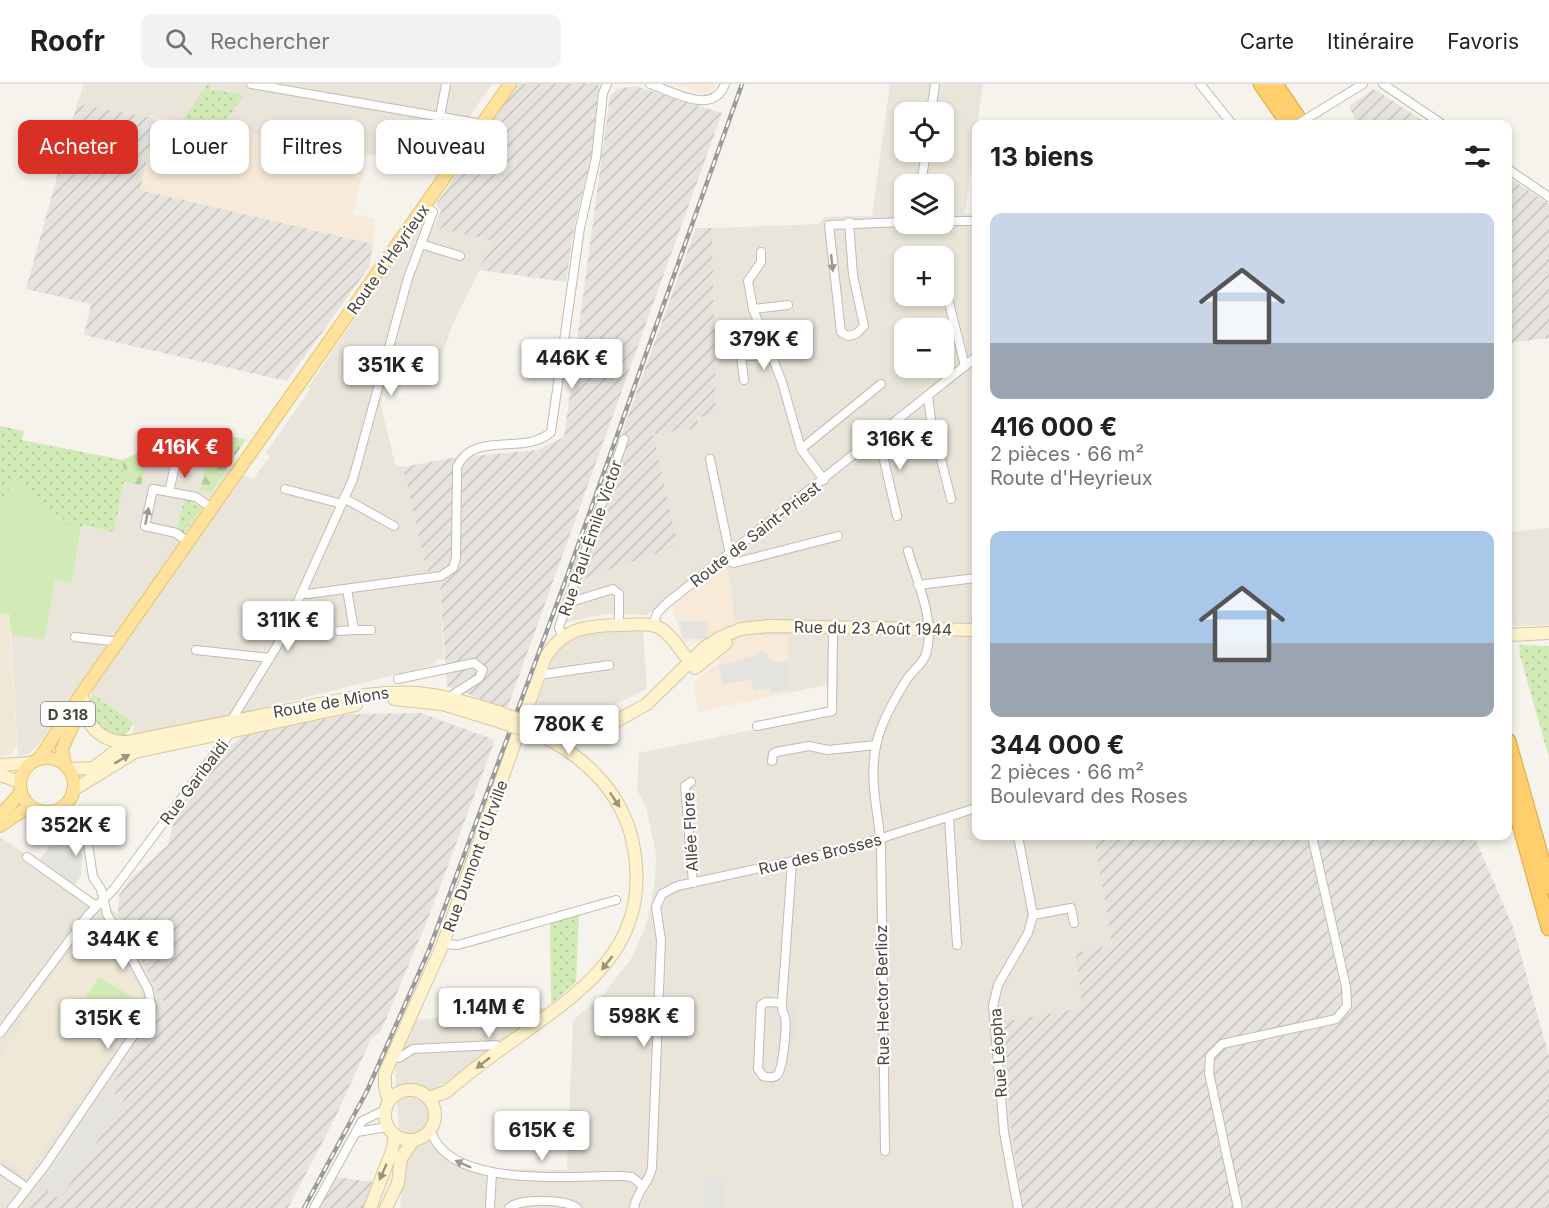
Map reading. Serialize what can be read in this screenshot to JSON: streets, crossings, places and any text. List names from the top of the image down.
{
  "streets": {
    "main road": [
      "Route d'Heyrieux",
      "Rue du 23 Août 1944",
      "Route de Mions",
      "D 318",
      "Rue Dumont d'Urville"
    ],
    "street": [
      "Route de Saint-Priest",
      "Rue Paul-Émile Victor",
      "Rue Garibaldi",
      "Allée Flore",
      "Rue des Brosses",
      "Rue Hector Berlioz",
      "Rue Léopha"
    ]
  },
  "crossings": [
    ["Route d'Heyrieux", "Route de Mions"],
    ["Route d'Heyrieux", "Rue Garibaldi"],
    ["Rue Paul-Émile Victor", "Rue Dumont d'Urville"],
    ["Rue du 23 Août 1944", "Route de Mions"],
    ["Route de Mions", "Rue Garibaldi"],
    ["Allée Flore", "Rue des Brosses"],
    ["Rue des Brosses", "Rue Hector Berlioz"]
  ],
  "page": {
    "header": "Roofr",
    "search": "Rechercher",
    "nav": ["Carte", "Itinéraire", "Favoris"],
    "map_buttons": ["+", "−"],
    "chip": [
      "Acheter",
      "Louer",
      "Filtres",
      "Nouveau"
    ],
    "heading": "13 biens",
    "list": [
      {
        "name": "416 000 €",
        "note": "2 pièces · 66 m² · Route d'Heyrieux"
      },
      {
        "name": "344 000 €",
        "note": "2 pièces · 66 m² · Boulevard des Roses"
      }
    ],
    "price": [
      "379K €",
      "446K €",
      "351K €",
      "316K €",
      "416K €",
      "311K €",
      "780K €",
      "352K €",
      "344K €",
      "1.14M €",
      "598K €",
      "315K €",
      "615K €"
    ]
  }
}
